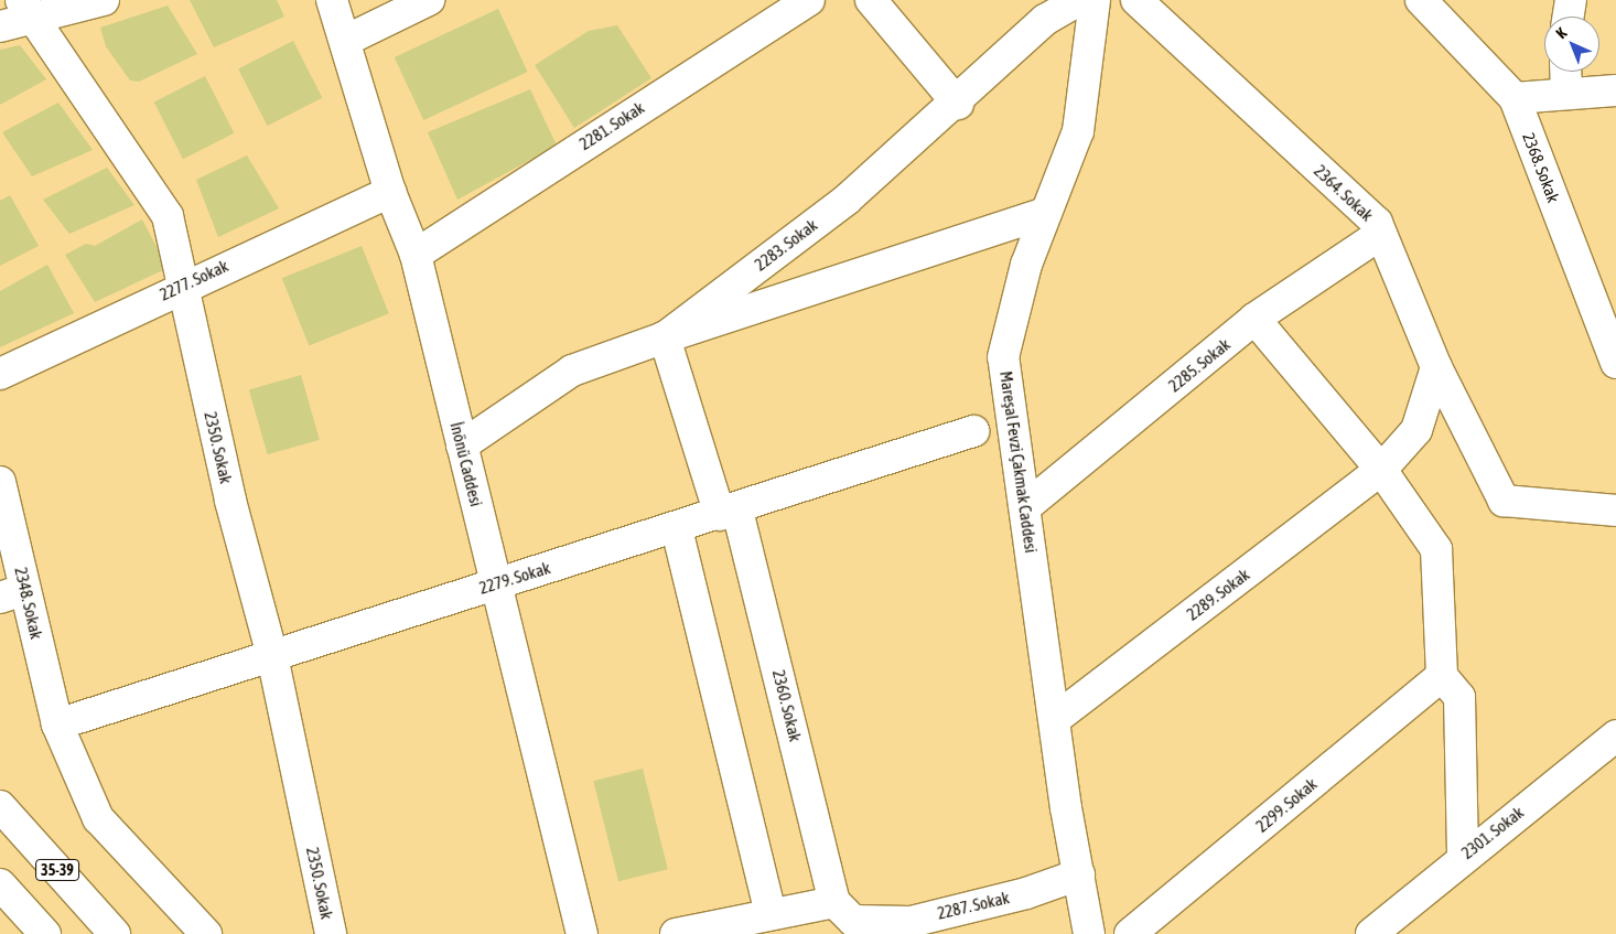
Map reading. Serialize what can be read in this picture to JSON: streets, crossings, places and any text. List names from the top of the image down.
{
  "streets": {
    "street": [
      "2281. Sokak",
      "2368. Sokak",
      "2364. Sokak",
      "2283. Sokak",
      "2277. Sokak",
      "2285. Sokak",
      "2350. Sokak",
      "Mareşal Fevzi Çakmak Caddesi",
      "İnönü Caddesi",
      "2279. Sokak",
      "2289. Sokak",
      "2348. Sokak",
      "2360. Sokak",
      "2299. Sokak",
      "2301. Sokak",
      "35-39",
      "2287. Sokak"
    ]
  },
  "crossings": [
    ["2281. Sokak", "İnönü Caddesi"],
    ["2364. Sokak", "2285. Sokak"],
    ["2364. Sokak", "2289. Sokak"],
    ["2283. Sokak", "İnönü Caddesi"],
    ["2283. Sokak", "2360. Sokak"],
    ["2277. Sokak", "2350. Sokak"],
    ["2277. Sokak", "İnönü Caddesi"],
    ["2285. Sokak", "Mareşal Fevzi Çakmak Caddesi"],
    ["2350. Sokak", "2279. Sokak"],
    ["Mareşal Fevzi Çakmak Caddesi", "2289. Sokak"],
    ["Mareşal Fevzi Çakmak Caddesi", "2287. Sokak"],
    ["İnönü Caddesi", "2279. Sokak"],
    ["2279. Sokak", "2348. Sokak"],
    ["2279. Sokak", "2360. Sokak"],
    ["2360. Sokak", "2287. Sokak"]
  ],
  "north": "top left"
}
